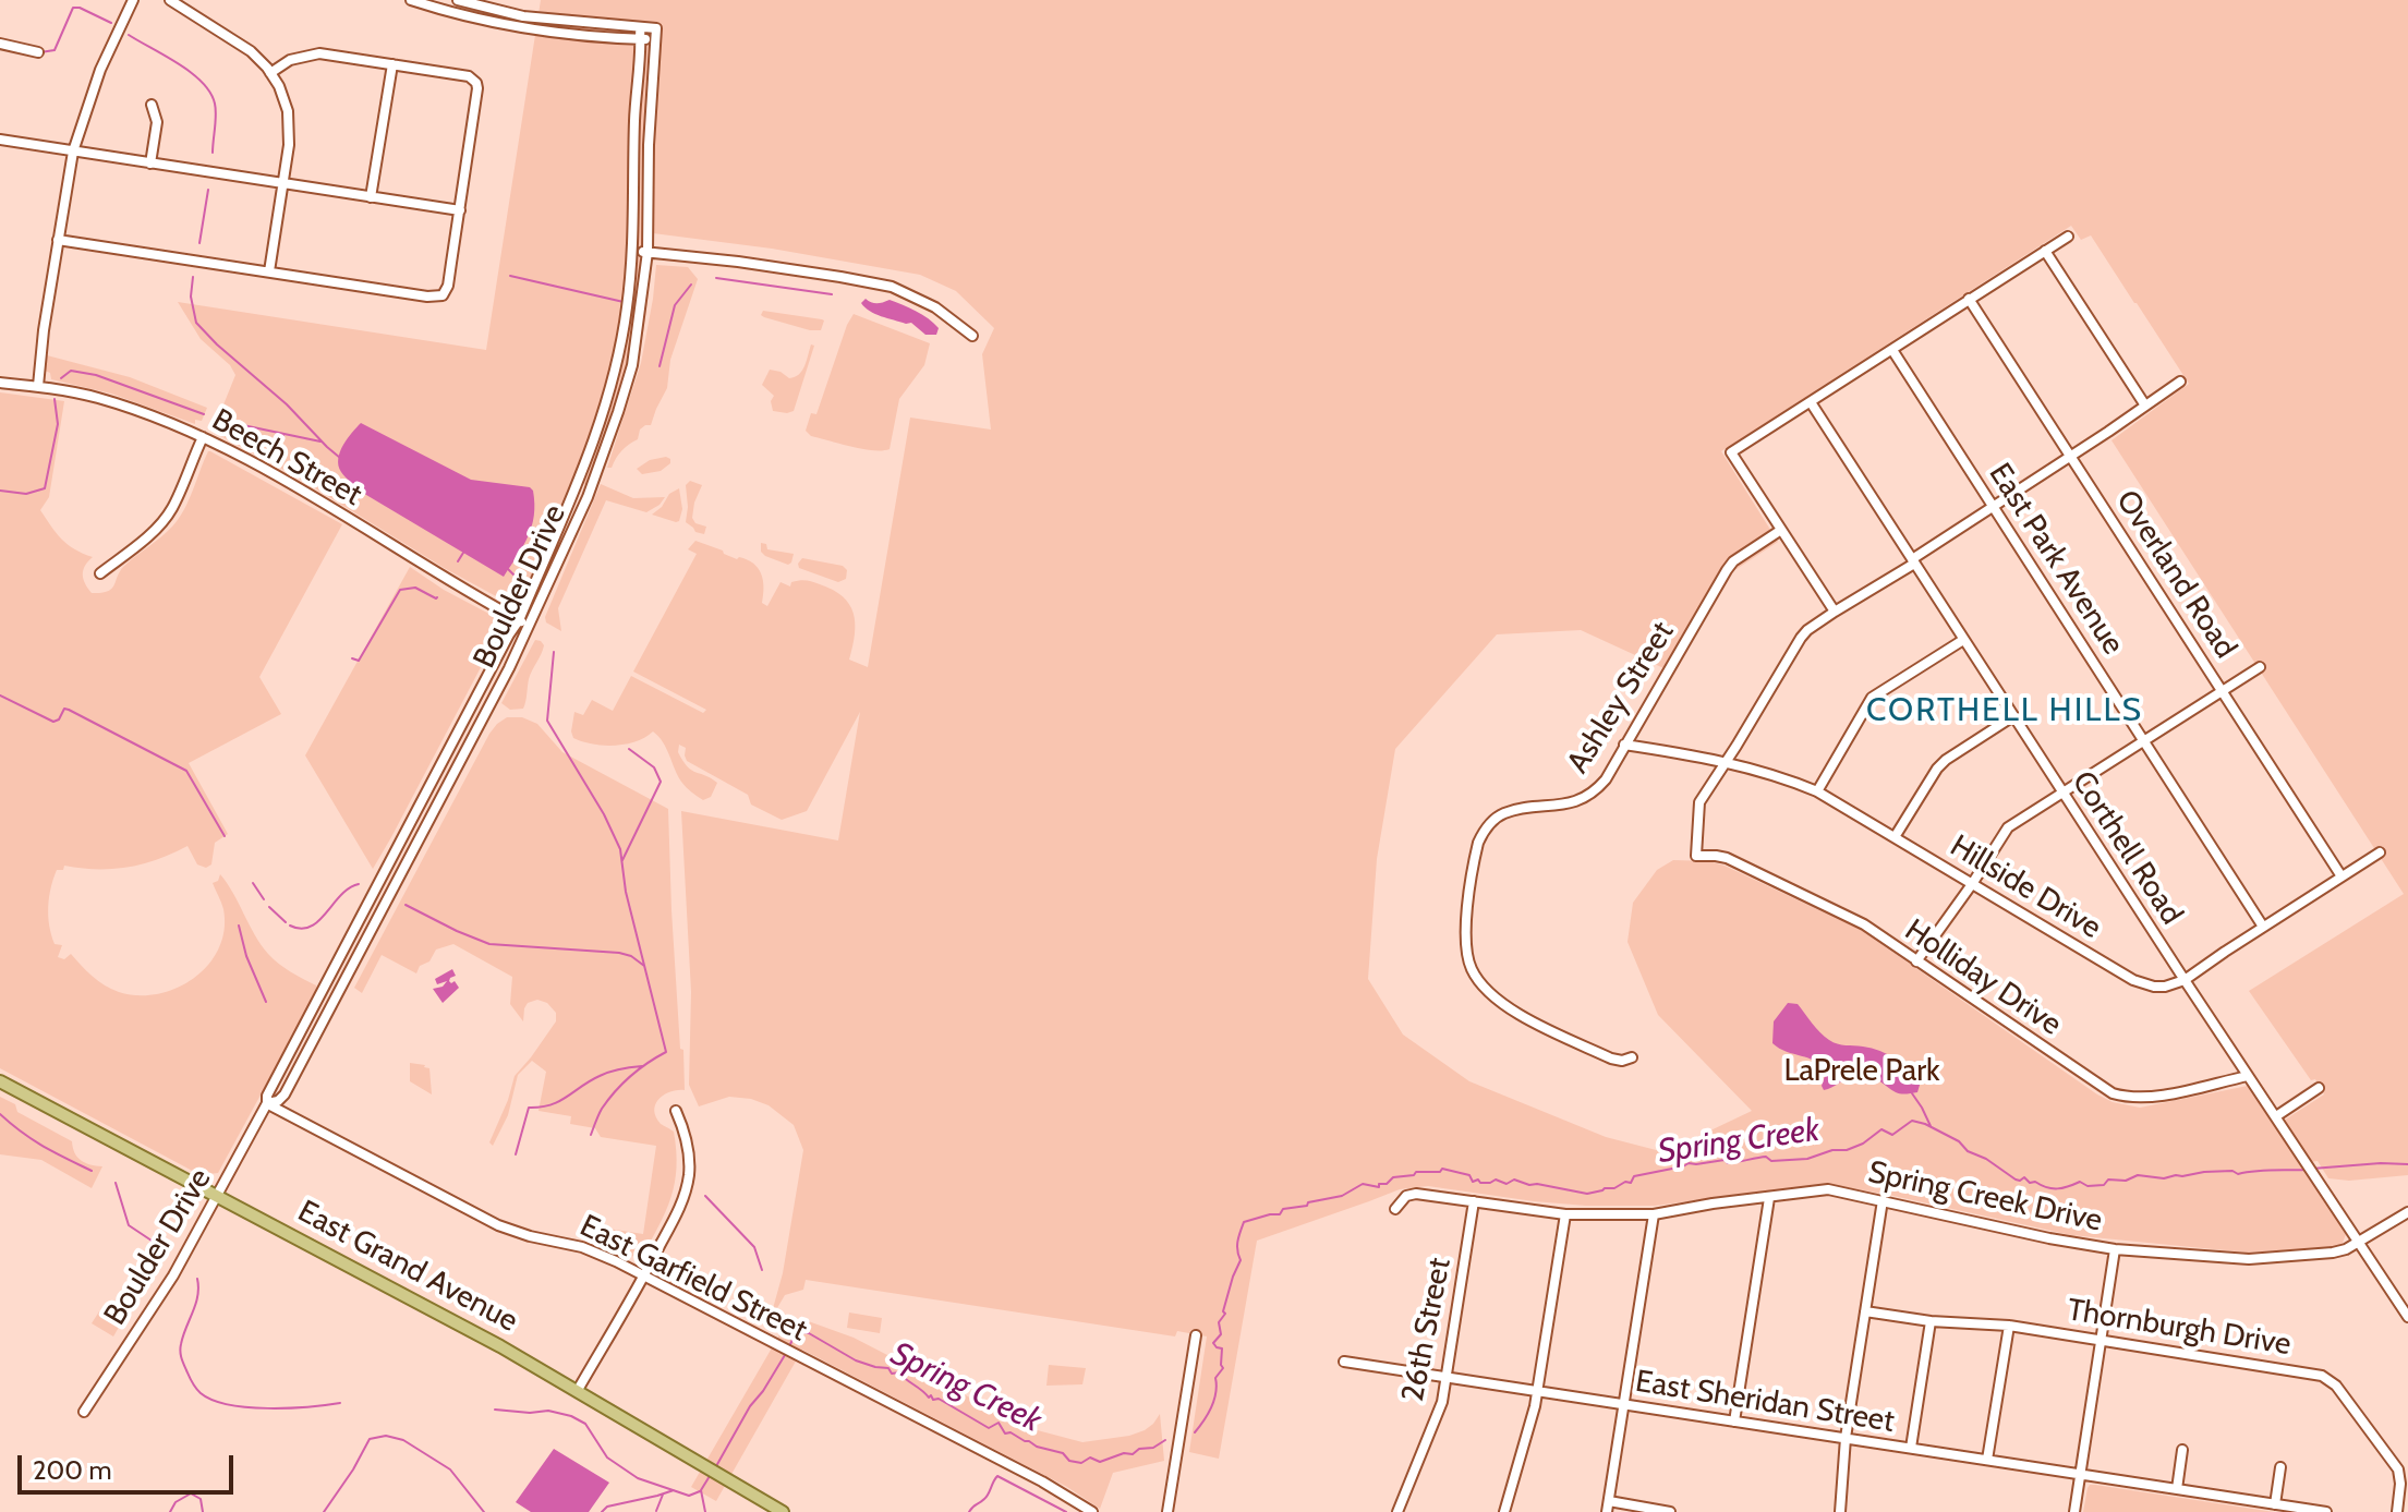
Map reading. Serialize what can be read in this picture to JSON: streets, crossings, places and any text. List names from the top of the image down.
{
  "streets": {
    "main road": ["East Grand Avenue"],
    "street": [
      "Beech Street",
      "East Park Avenue",
      "Overland Road",
      "Boulder Drive",
      "Ashley Street",
      "Corthell Road",
      "Hillside Drive",
      "Holliday Drive",
      "Spring Creek Drive",
      "East Garfield Street",
      "Thornburgh Drive",
      "26th Street",
      "East Sheridan Street"
    ]
  },
  "crossings": [
    ["Beech Street", "Boulder Drive"],
    ["East Park Avenue", "Hillside Drive"],
    ["Overland Road", "Hillside Drive"],
    ["Boulder Drive", "East Grand Avenue"],
    ["Boulder Drive", "East Garfield Street"],
    ["Ashley Street", "Hillside Drive"],
    ["Corthell Road", "Hillside Drive"],
    ["Corthell Road", "Holliday Drive"],
    ["Corthell Road", "Spring Creek Drive"],
    ["Hillside Drive", "Holliday Drive"],
    ["Spring Creek Drive", "26th Street"],
    ["26th Street", "East Sheridan Street"]
  ],
  "districts": ["CORTHELL HILLS"],
  "water": ["Spring Creek"],
  "parks": ["LaPrele Park"],
  "scale_bar": "200 m"
}
